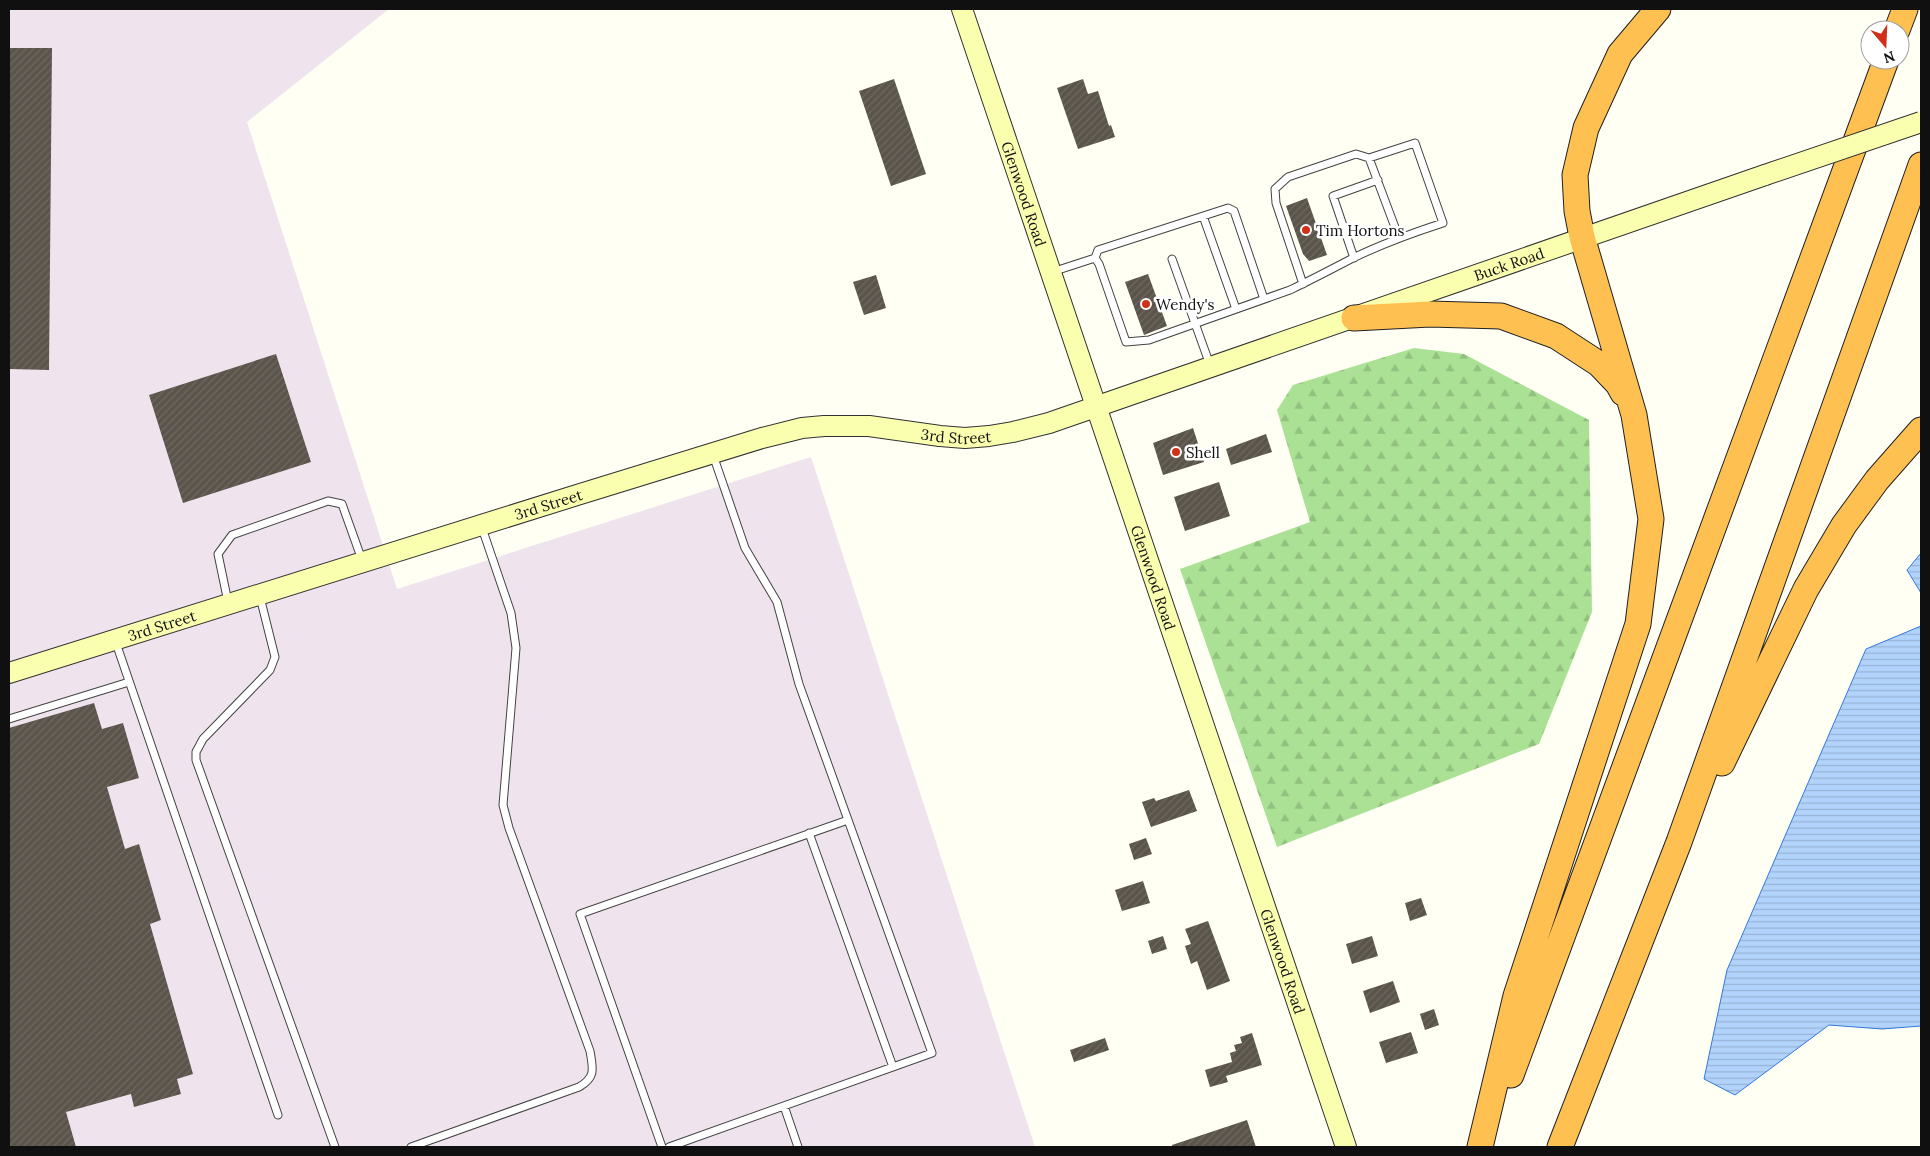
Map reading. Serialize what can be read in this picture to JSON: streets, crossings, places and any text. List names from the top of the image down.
{
  "streets": {
    "street": ["Glenwood Road", "Buck Road", "3rd Street"]
  },
  "crossings": [
    ["Glenwood Road", "Buck Road"],
    ["Glenwood Road", "3rd Street"],
    ["Buck Road", "3rd Street"]
  ],
  "places": ["Tim Hortons", "Wendy's", "Shell"],
  "north": "bottom"
}
